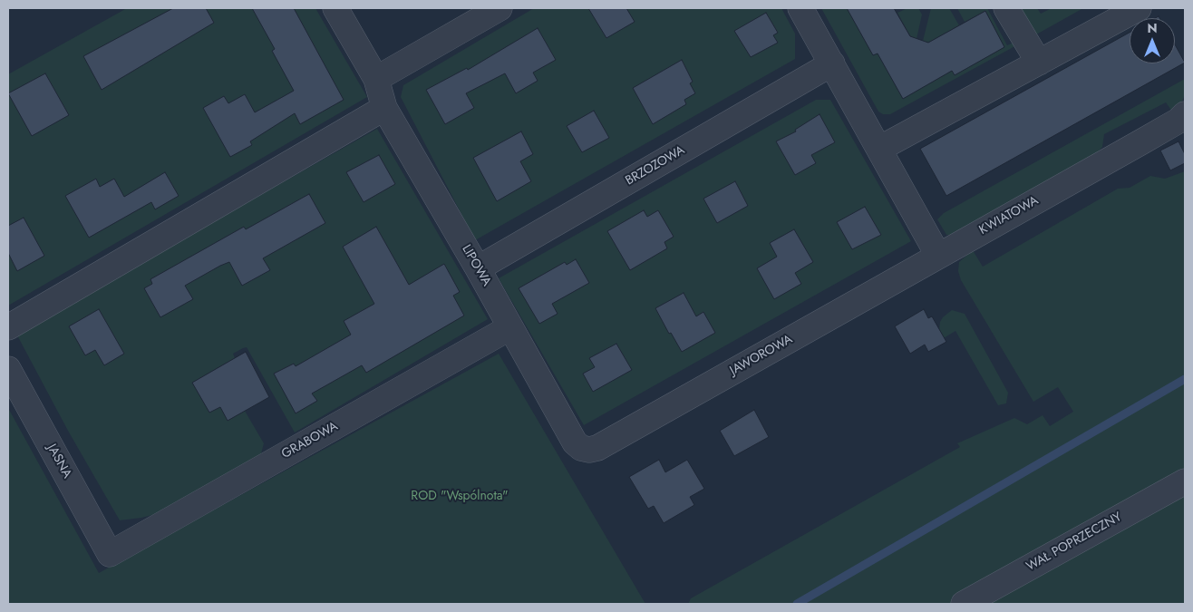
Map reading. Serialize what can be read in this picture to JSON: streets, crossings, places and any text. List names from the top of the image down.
{
  "streets": {
    "street": [
      "BRZOZOWA",
      "KWIATOWA",
      "LIPOWA",
      "JAWOROWA",
      "GRABOWA",
      "JASNA",
      "WAŁ POPRZECZNY"
    ]
  },
  "crossings": [
    ["BRZOZOWA", "LIPOWA"],
    ["KWIATOWA", "JAWOROWA"],
    ["LIPOWA", "JAWOROWA"],
    ["LIPOWA", "GRABOWA"],
    ["GRABOWA", "JASNA"]
  ],
  "parks": ["ROD \"Wspólnota\""],
  "north": "top"
}
